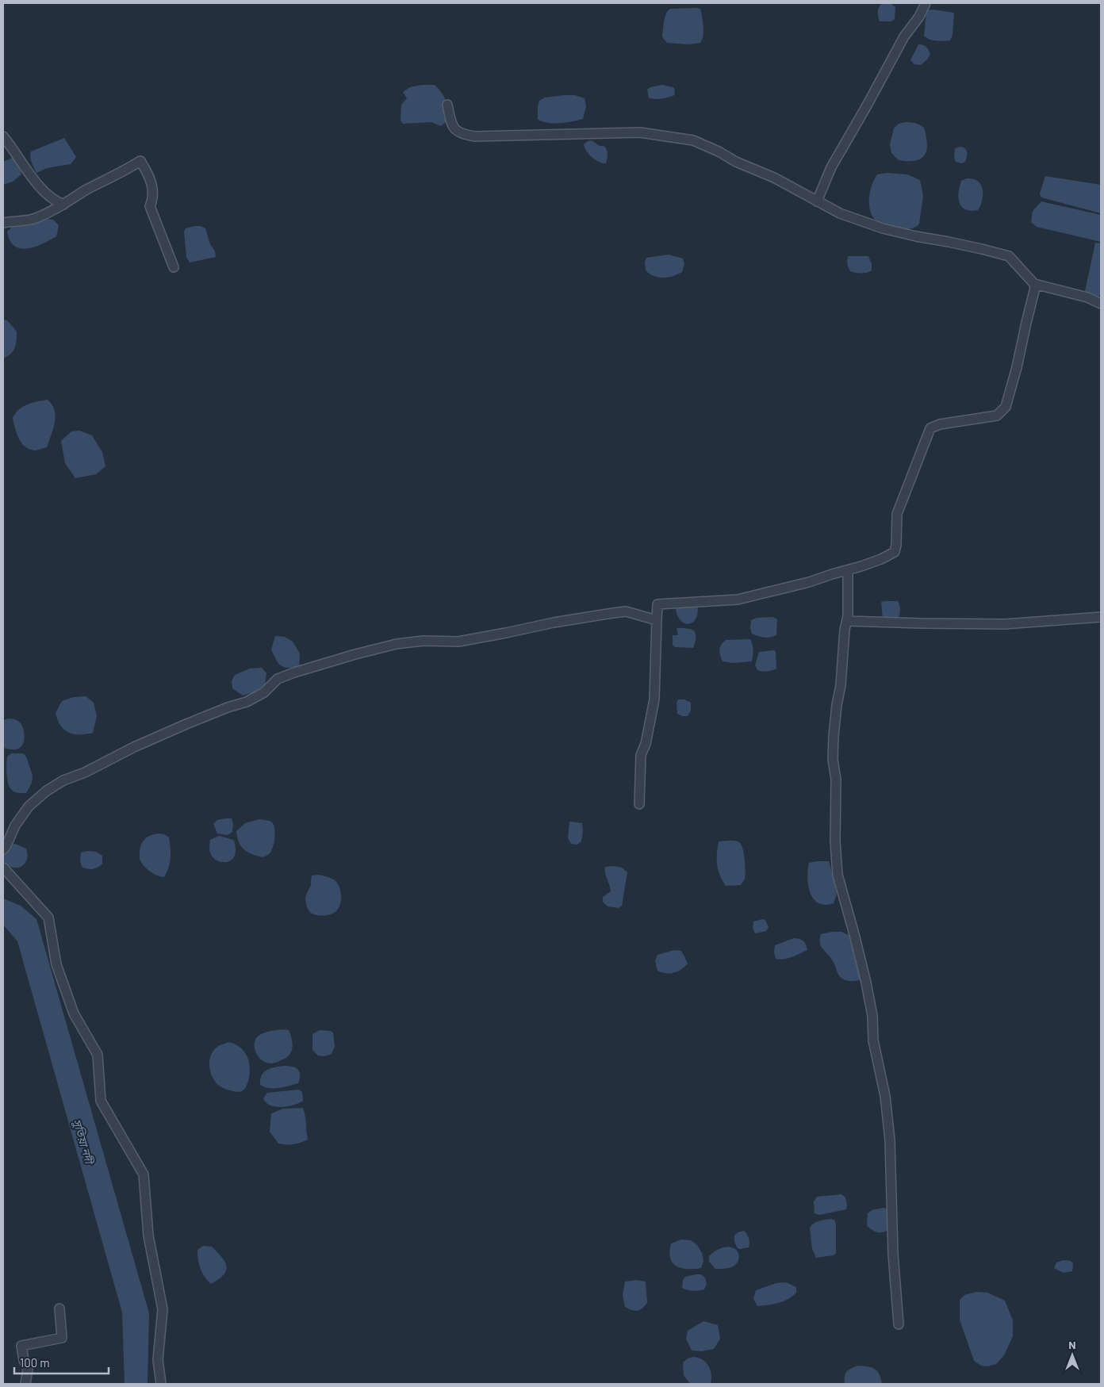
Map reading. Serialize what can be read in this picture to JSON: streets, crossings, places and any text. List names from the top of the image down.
{
  "water": ["সুতিয়া নদী"],
  "scale_bar": "100 m",
  "north": "top"
}
